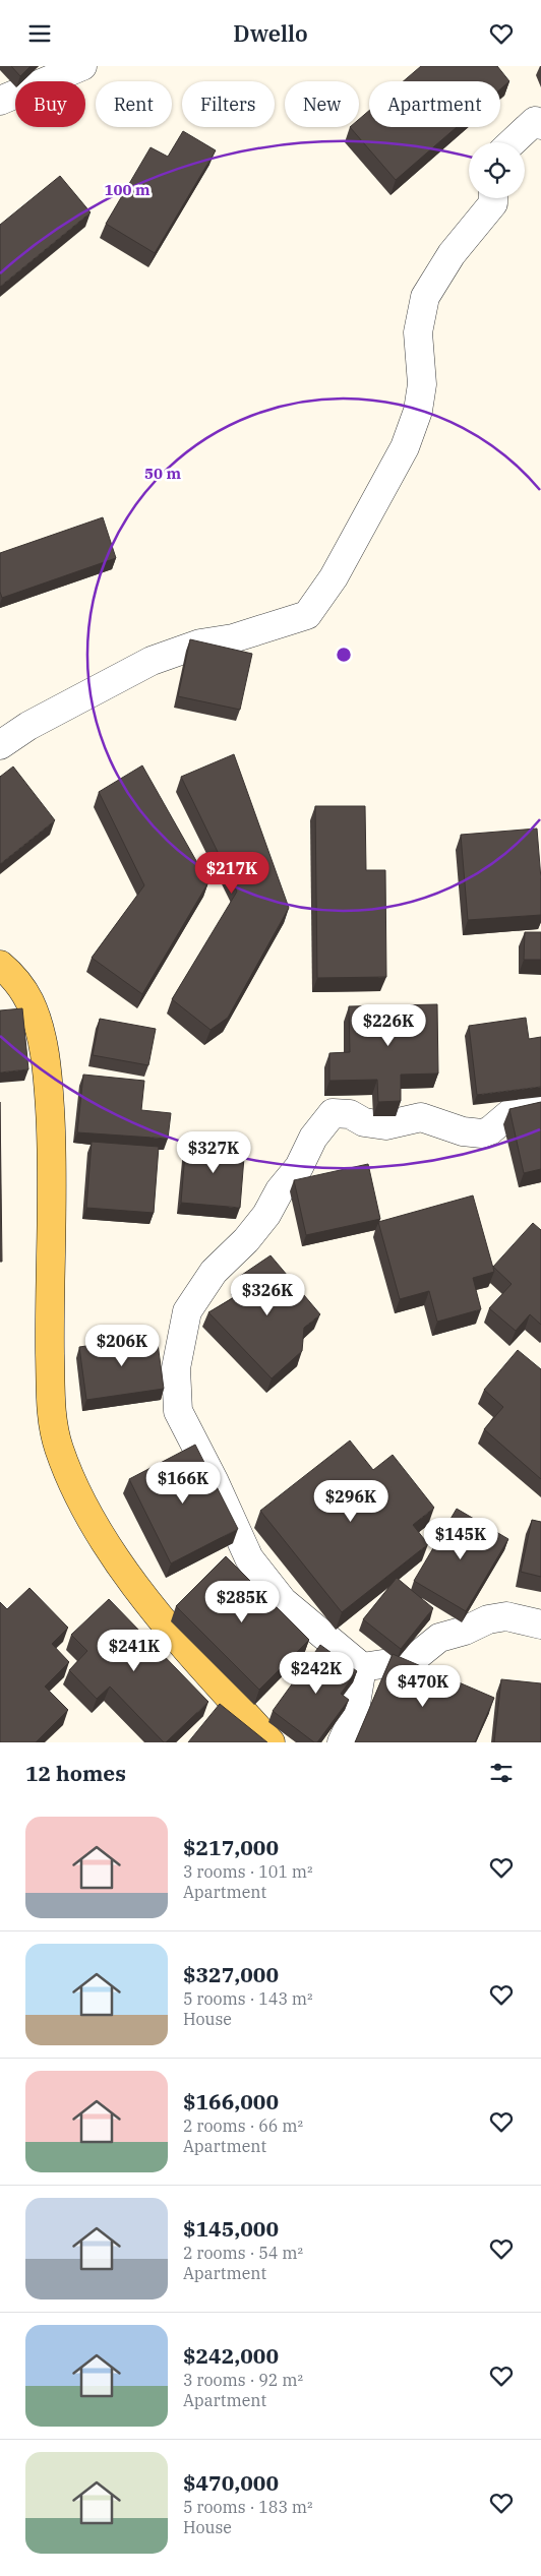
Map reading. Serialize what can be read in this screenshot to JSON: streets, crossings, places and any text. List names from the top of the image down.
{
  "page": {
    "header": "Dwello",
    "chip": [
      "Buy",
      "Rent",
      "Filters",
      "New",
      "Apartment"
    ],
    "price": [
      "$217K",
      "$226K",
      "$327K",
      "$326K",
      "$206K",
      "$166K",
      "$296K",
      "$145K",
      "$285K",
      "$241K",
      "$242K",
      "$470K"
    ],
    "heading": "12 homes",
    "list": [
      {
        "name": "$217,000",
        "note": "3 rooms · 101 m² · Apartment"
      },
      {
        "name": "$327,000",
        "note": "5 rooms · 143 m² · House"
      },
      {
        "name": "$166,000",
        "note": "2 rooms · 66 m² · Apartment"
      },
      {
        "name": "$145,000",
        "note": "2 rooms · 54 m² · Apartment"
      },
      {
        "name": "$242,000",
        "note": "3 rooms · 92 m² · Apartment"
      },
      {
        "name": "$470,000",
        "note": "5 rooms · 183 m² · House"
      }
    ]
  },
  "rings": ["100 m", "50 m"]
}
